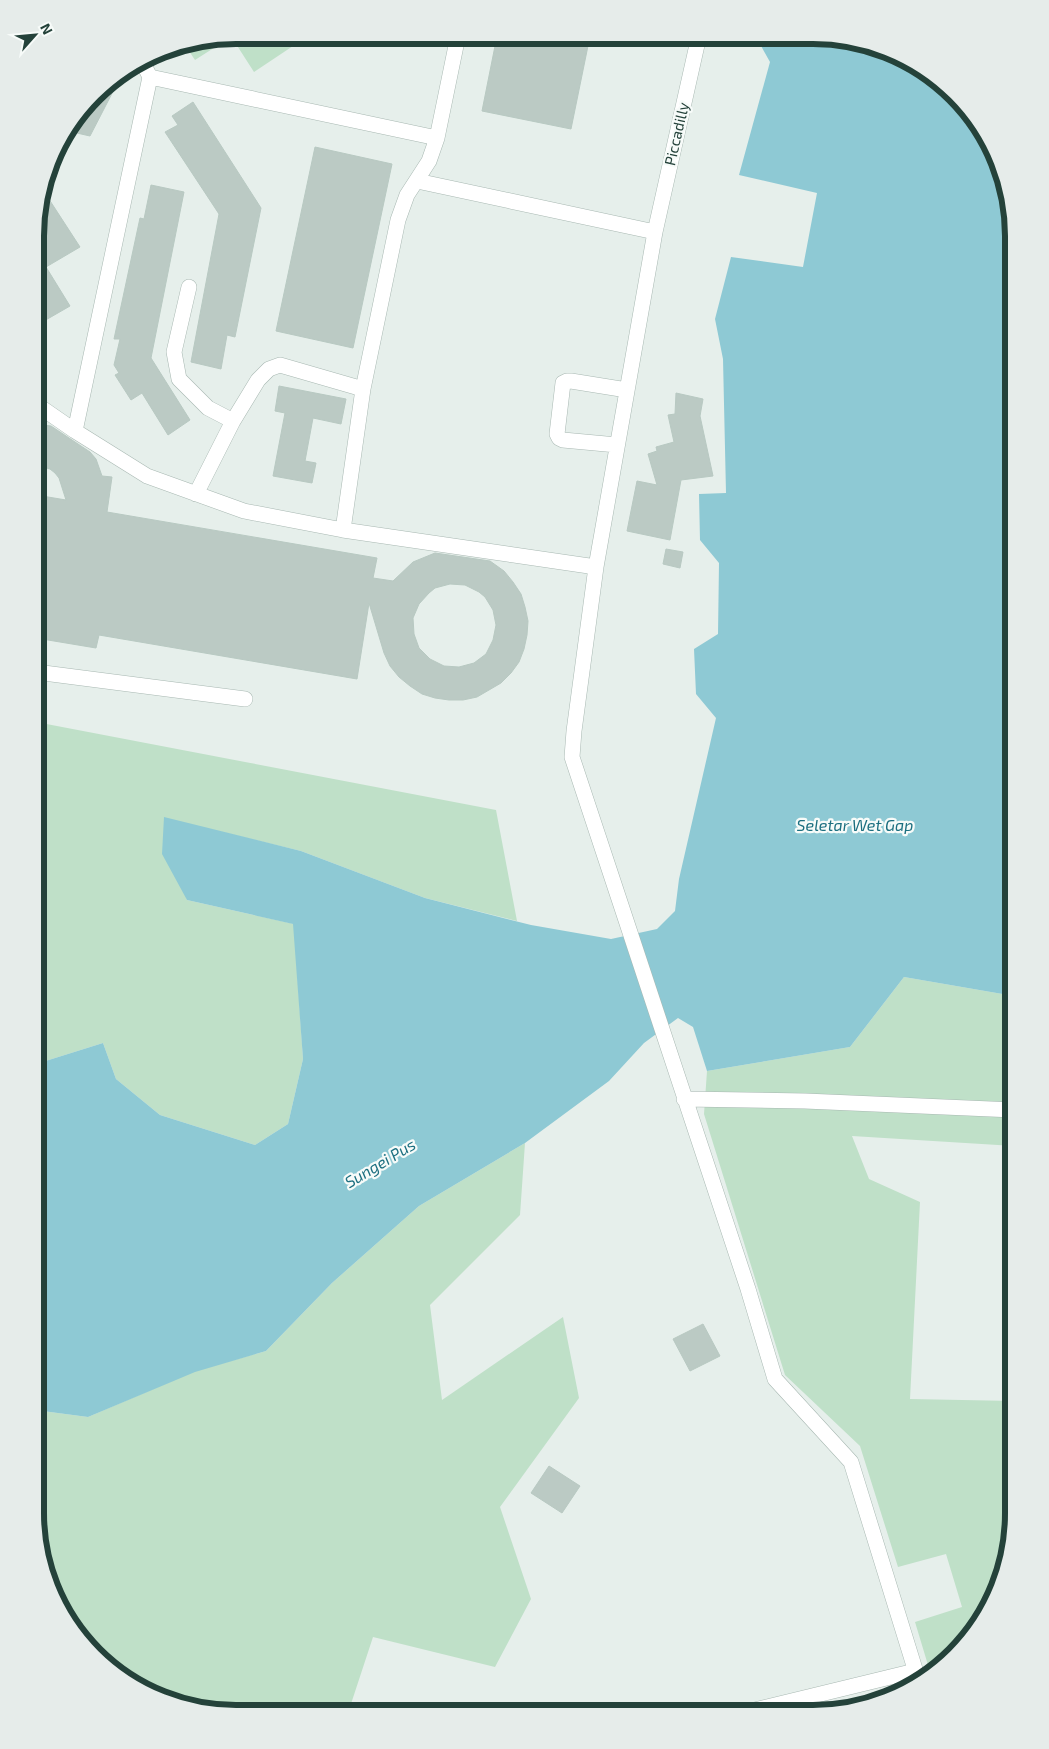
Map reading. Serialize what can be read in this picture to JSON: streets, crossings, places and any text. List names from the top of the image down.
{
  "streets": {
    "lane": ["Piccadilly"]
  },
  "water": ["Seletar Wet Gap", "Sungei Pus"],
  "north": "top right"
}
